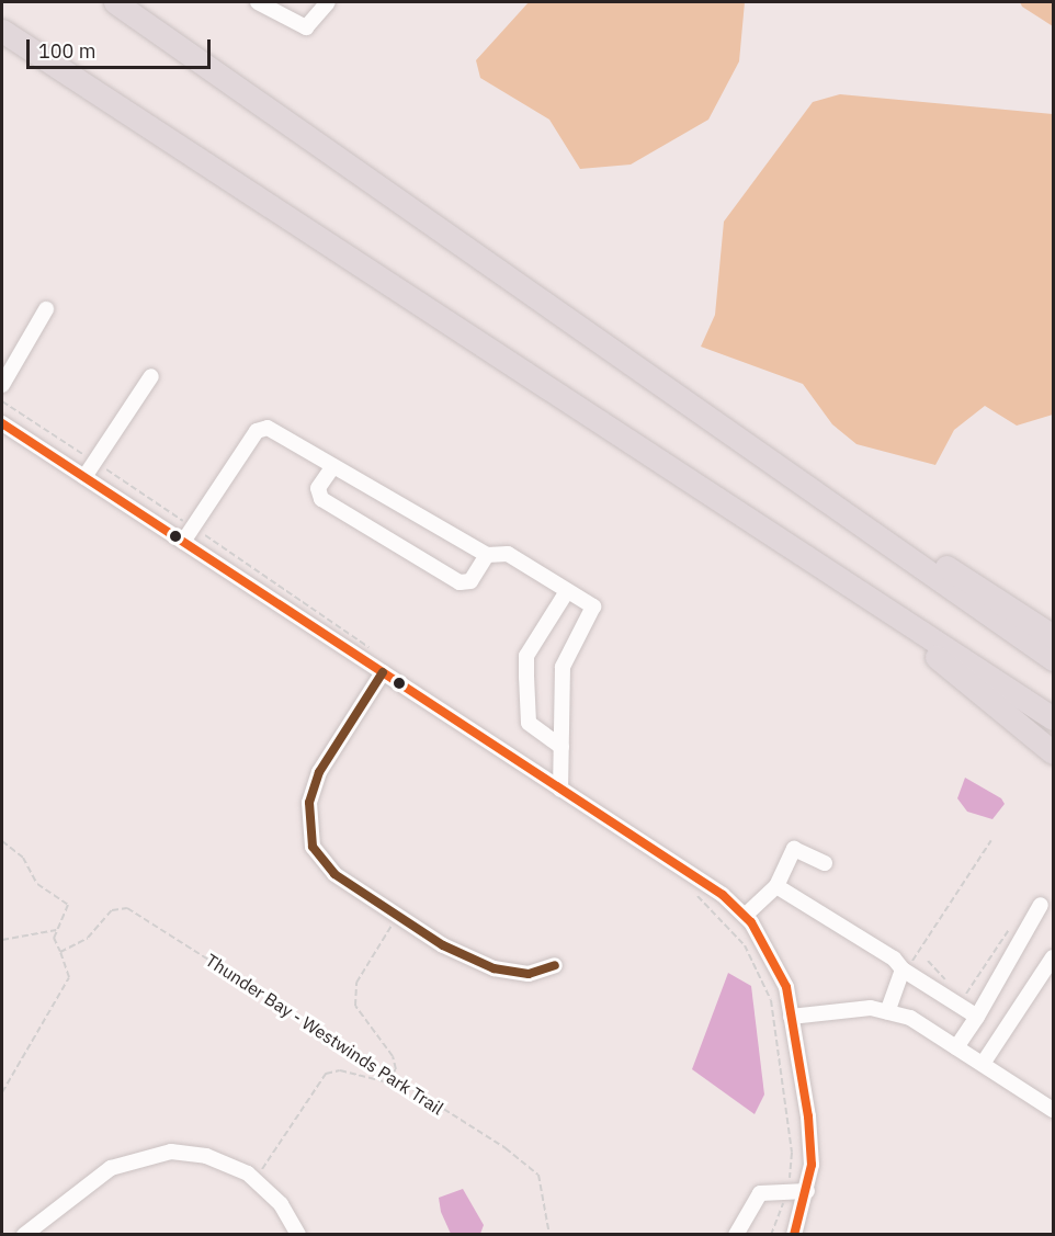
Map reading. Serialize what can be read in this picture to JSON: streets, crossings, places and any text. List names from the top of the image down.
{
  "streets": {
    "path": ["Thunder Bay - Westwinds Park Trail"]
  },
  "scale_bar": "100 m"
}
